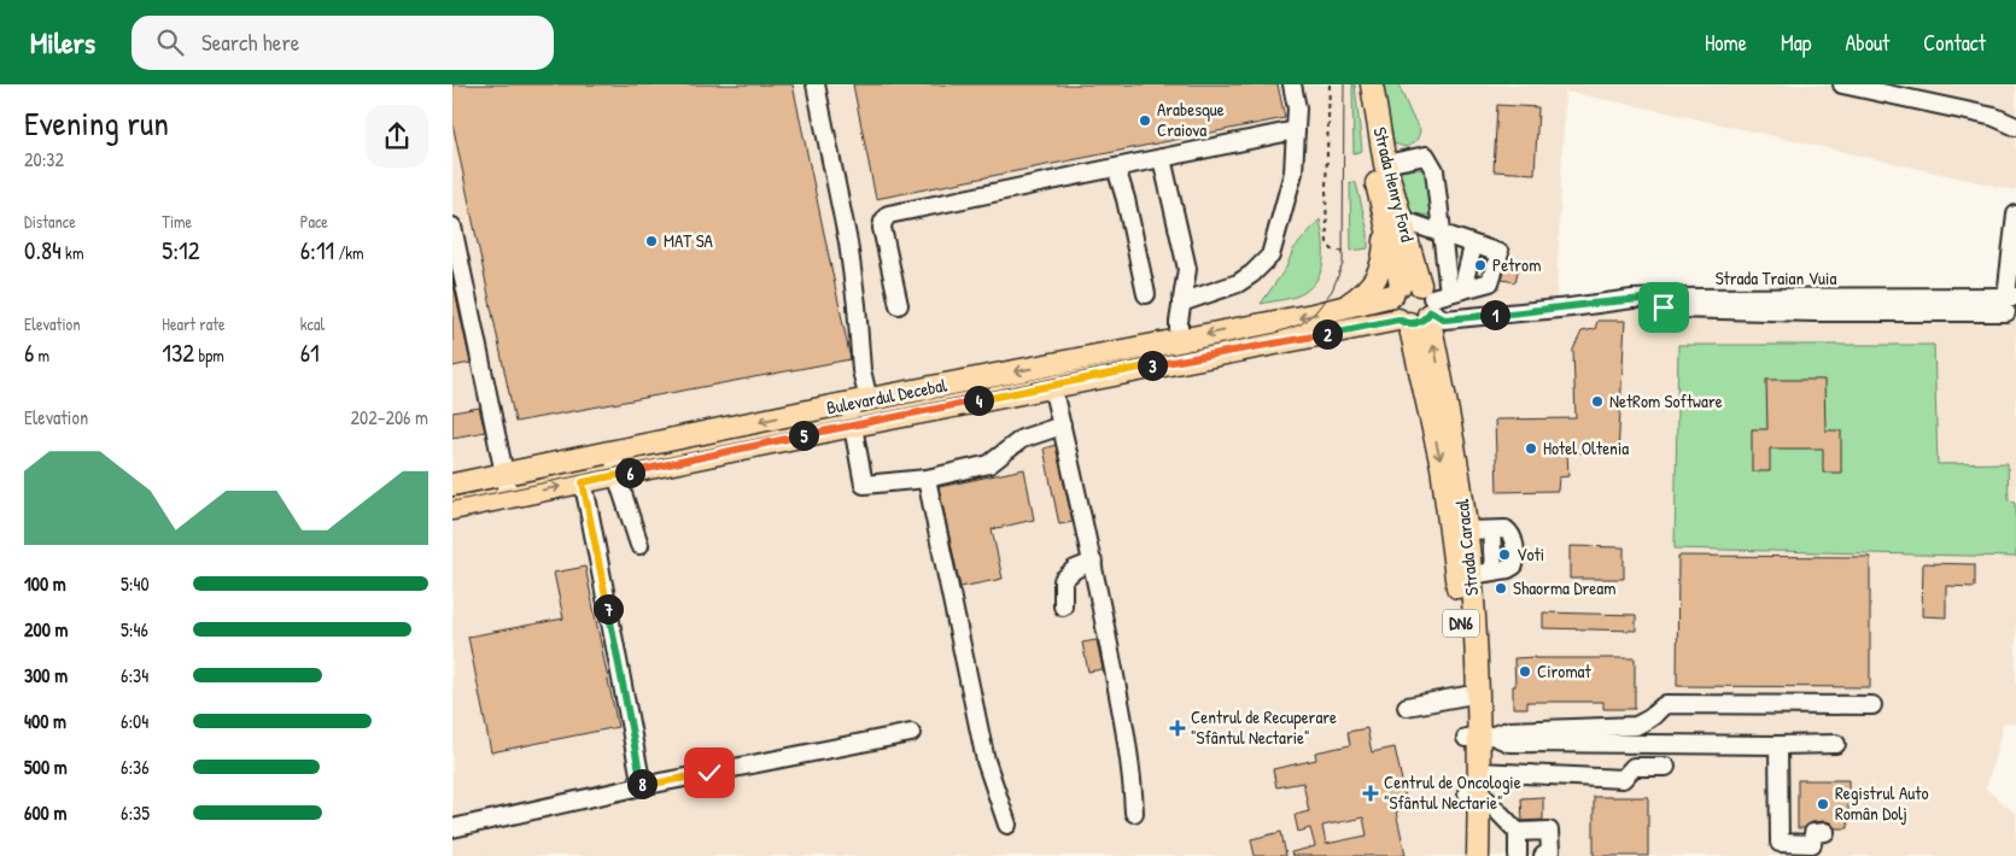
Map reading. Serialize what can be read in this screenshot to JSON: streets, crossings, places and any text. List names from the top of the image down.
{
  "streets": {
    "main road": [
      "Strada Henry Ford",
      "Bulevardul Decebal",
      "Strada Caracal",
      "DN6"
    ],
    "street": ["Strada Traian Vuia"]
  },
  "crossings": [
    ["Strada Henry Ford", "Strada Traian Vuia"],
    ["Strada Henry Ford", "Bulevardul Decebal"],
    ["Strada Henry Ford", "Strada Caracal"],
    ["Strada Henry Ford", "DN6"],
    ["Strada Traian Vuia", "Bulevardul Decebal"],
    ["Strada Traian Vuia", "Strada Caracal"],
    ["Strada Traian Vuia", "DN6"],
    ["Bulevardul Decebal", "Strada Caracal"],
    ["Bulevardul Decebal", "DN6"],
    ["Strada Caracal", "DN6"]
  ],
  "places": {
    "other": [
      "Arabesque Craiova",
      "MAT SA",
      "Petrom",
      "NetRom Software",
      "Hotel Oltenia",
      "Voti",
      "Shaorma Dream",
      "Ciromat",
      "Registrul Auto Român Dolj"
    ],
    "health": ["Centrul de Recuperare \"Sfântul Nectarie\"", "Centrul de Oncologie \"Sfântul Nectarie\""]
  },
  "page": {
    "header": "Milers",
    "search": "Search here",
    "nav": [
      "Home",
      "Map",
      "About",
      "Contact"
    ],
    "heading": ["Evening run", "20:32"],
    "stats": [
      ["Distance", "0.84 km"],
      ["Time", "5:12"],
      ["Pace", "6:11 /km"],
      ["Elevation", "6 m"],
      ["Heart rate", "132 bpm"],
      ["kcal", "61"]
    ],
    "pins": [
      "1",
      "2",
      "3",
      "4",
      "5",
      "6",
      "7",
      "8"
    ],
    "chart": ["Elevation", "202–206 m"],
    "list": [
      {
        "name": "100 m",
        "note": "5:40"
      },
      {
        "name": "200 m",
        "note": "5:46"
      },
      {
        "name": "300 m",
        "note": "6:34"
      },
      {
        "name": "400 m",
        "note": "6:04"
      },
      {
        "name": "500 m",
        "note": "6:36"
      },
      {
        "name": "600 m",
        "note": "6:35"
      }
    ]
  }
}
